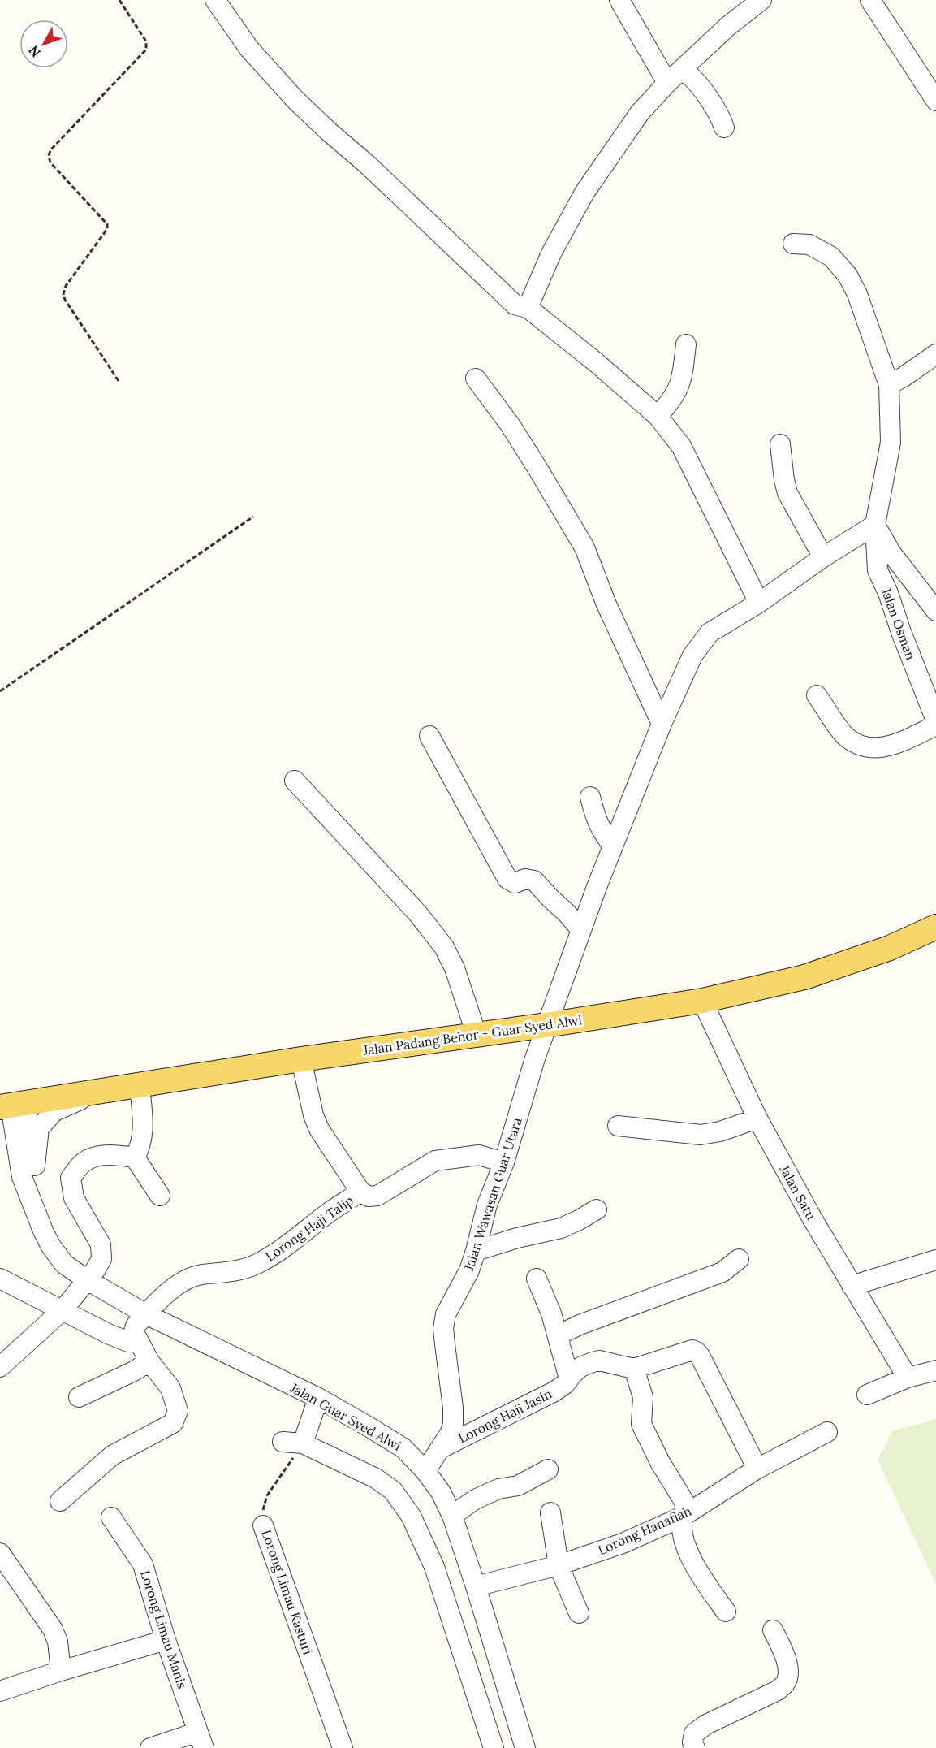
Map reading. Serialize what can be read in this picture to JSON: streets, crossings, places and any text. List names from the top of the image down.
{
  "streets": {
    "main road": ["Jalan Padang Behor - Guar Syed Alwi"],
    "street": [
      "Jalan Osman",
      "Jalan Satu",
      "Jalan Wawasan Guar Utara",
      "Lorong Haji Talip",
      "Lorong Haji Jasin",
      "Jalan Guar Syed Alwi",
      "Lorong Hanafiah",
      "Lorong Limau Kasturi",
      "Lorong Limau Manis"
    ]
  },
  "crossings": [
    ["Jalan Osman", "Jalan Wawasan Guar Utara"],
    ["Jalan Padang Behor - Guar Syed Alwi", "Jalan Satu"],
    ["Jalan Padang Behor - Guar Syed Alwi", "Jalan Wawasan Guar Utara"],
    ["Jalan Padang Behor - Guar Syed Alwi", "Jalan Guar Syed Alwi"],
    ["Jalan Wawasan Guar Utara", "Lorong Haji Talip"],
    ["Jalan Wawasan Guar Utara", "Lorong Haji Jasin"],
    ["Jalan Wawasan Guar Utara", "Jalan Guar Syed Alwi"],
    ["Lorong Haji Talip", "Jalan Guar Syed Alwi"],
    ["Jalan Guar Syed Alwi", "Lorong Hanafiah"]
  ],
  "north": "bottom left"
}
